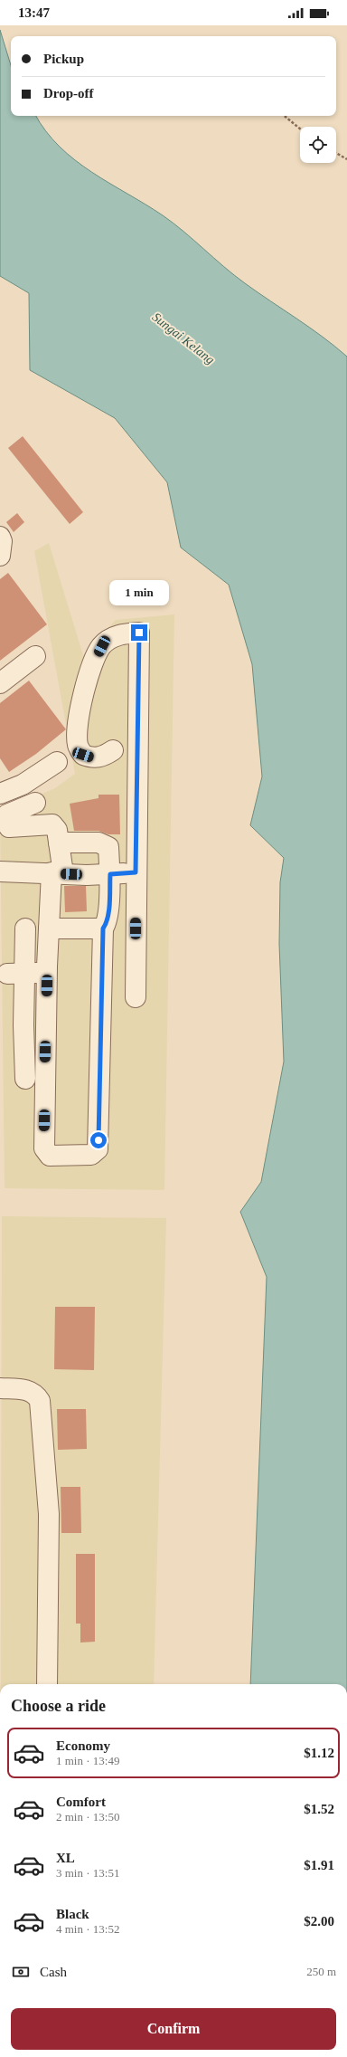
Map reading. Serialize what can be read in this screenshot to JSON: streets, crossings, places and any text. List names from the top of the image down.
{
  "water": ["Sungai Kelang"],
  "page": {
    "status": "13:47",
    "banner": ["Pickup", "Drop-off"],
    "bubble": "1 min",
    "heading": "Choose a ride",
    "list": [
      {
        "name": "Economy",
        "note": "1 min · 13:49",
        "value": "$1.12"
      },
      {
        "name": "Comfort",
        "note": "2 min · 13:50",
        "value": "$1.52"
      },
      {
        "name": "XL",
        "note": "3 min · 13:51",
        "value": "$1.91"
      },
      {
        "name": "Black",
        "note": "4 min · 13:52",
        "value": "$2.00"
      }
    ],
    "pay": ["Cash", "250 m"],
    "buttons": "Confirm"
  }
}
